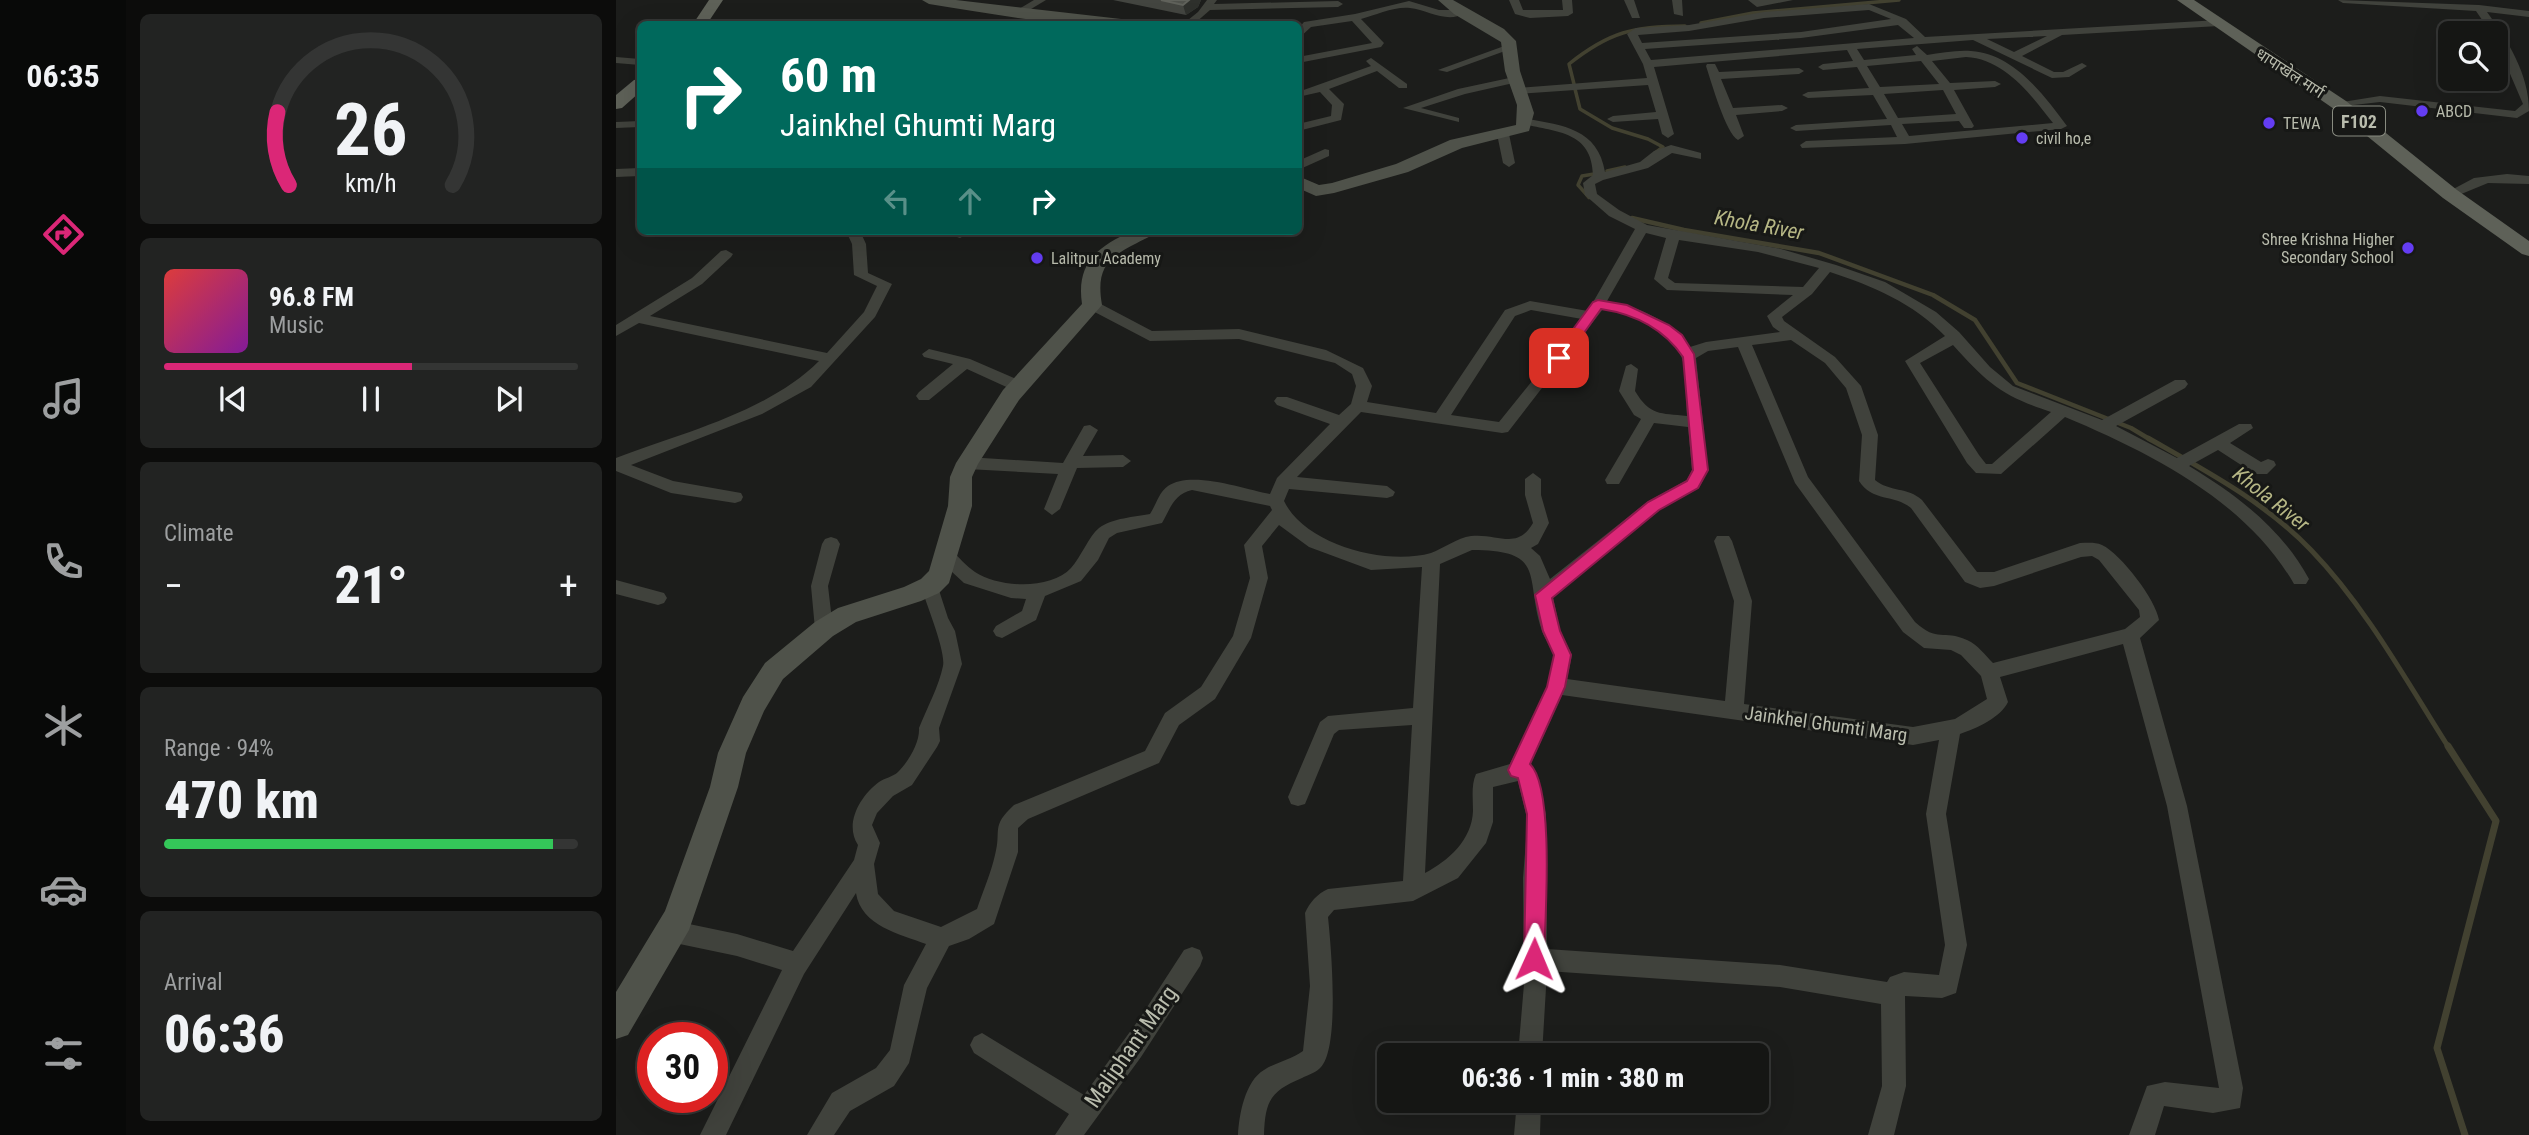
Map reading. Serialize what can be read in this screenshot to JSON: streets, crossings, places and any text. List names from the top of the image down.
{
  "streets": {
    "main road": ["धापाखेल मार्ग", "F102"],
    "street": ["Jainkhel Ghumti Marg", "Maliphant Marg"]
  },
  "water": ["Khola River"],
  "places": [
    "ABCD",
    "TEWA",
    "civil ho,e",
    "Shree Krishna Higher Secondary School",
    "Lalitpur Academy"
  ],
  "page": {
    "tabs": "06:35",
    "turn": ["60 m", "Jainkhel Ghumti Marg"],
    "song": ["96.8 FM", "Music"],
    "tile": [
      "Climate",
      ["Range · 94%", "470 km"],
      ["Arrival", "06:36"]
    ],
    "heat": ["−", "21°", "+"],
    "limit": "30",
    "trip": "06:36 · 1 min · 380 m",
    "gauge": ["26", "km/h"]
  }
}
